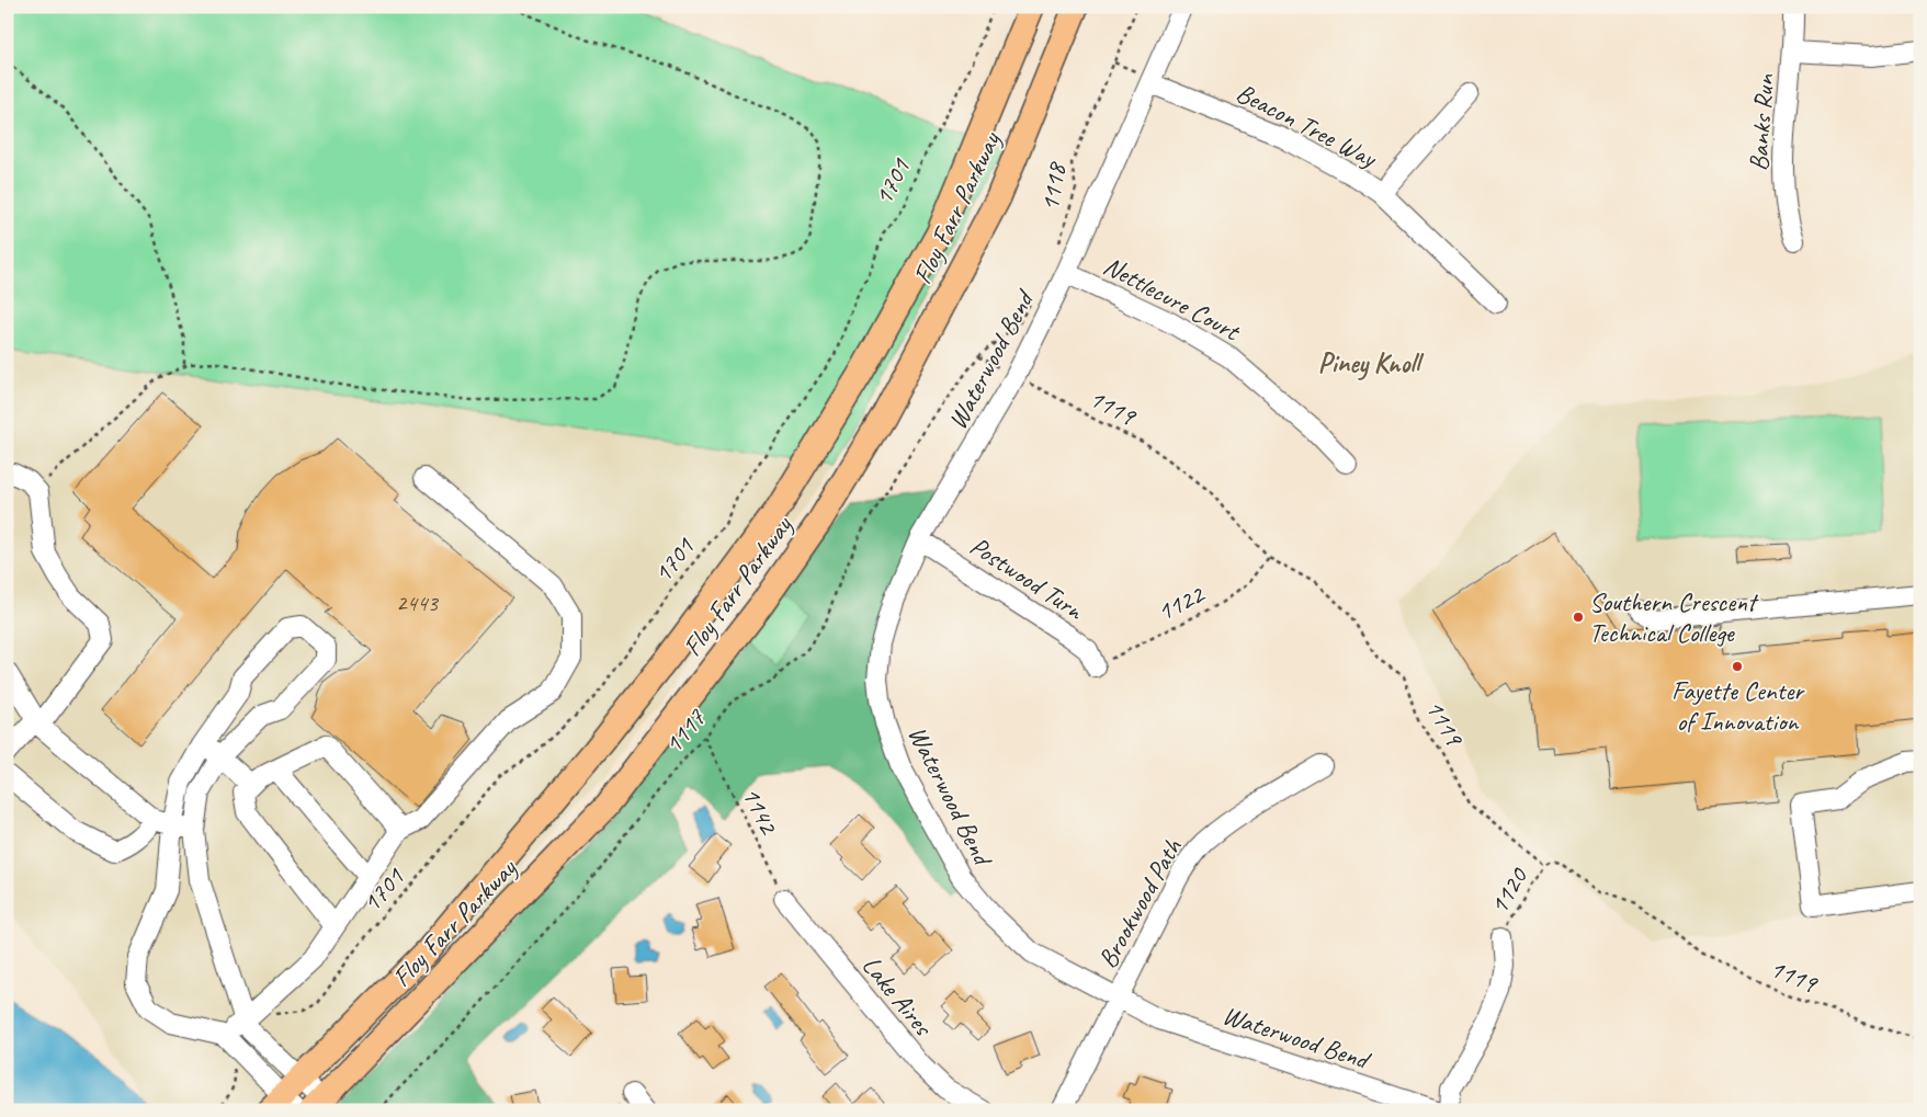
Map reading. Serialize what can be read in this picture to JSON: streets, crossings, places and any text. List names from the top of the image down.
{
  "streets": {
    "main road": ["Floy Farr Parkway"],
    "street": [
      "Banks Run",
      "Beacon Tree Way",
      "Nettlecure Court",
      "Waterwood Bend",
      "Postwood Turn",
      "Brookwood Path",
      "Lake Aires"
    ],
    "path": [
      "1701",
      "1118",
      "1119",
      "1122",
      "1117",
      "1142",
      "1120"
    ]
  },
  "crossings": [
    ["Beacon Tree Way", "Waterwood Bend"],
    ["Nettlecure Court", "Waterwood Bend"],
    ["Waterwood Bend", "1119"],
    ["Waterwood Bend", "Postwood Turn"],
    ["Waterwood Bend", "Brookwood Path"],
    ["1119", "1122"],
    ["1119", "1117"],
    ["1119", "1120"],
    ["Postwood Turn", "1122"],
    ["1117", "1142"],
    ["1142", "Lake Aires"]
  ],
  "districts": ["Piney Knoll"],
  "places": ["Southern Crescent Technical College", "Fayette Center of Innovation"],
  "house_numbers": ["2443"]
}
